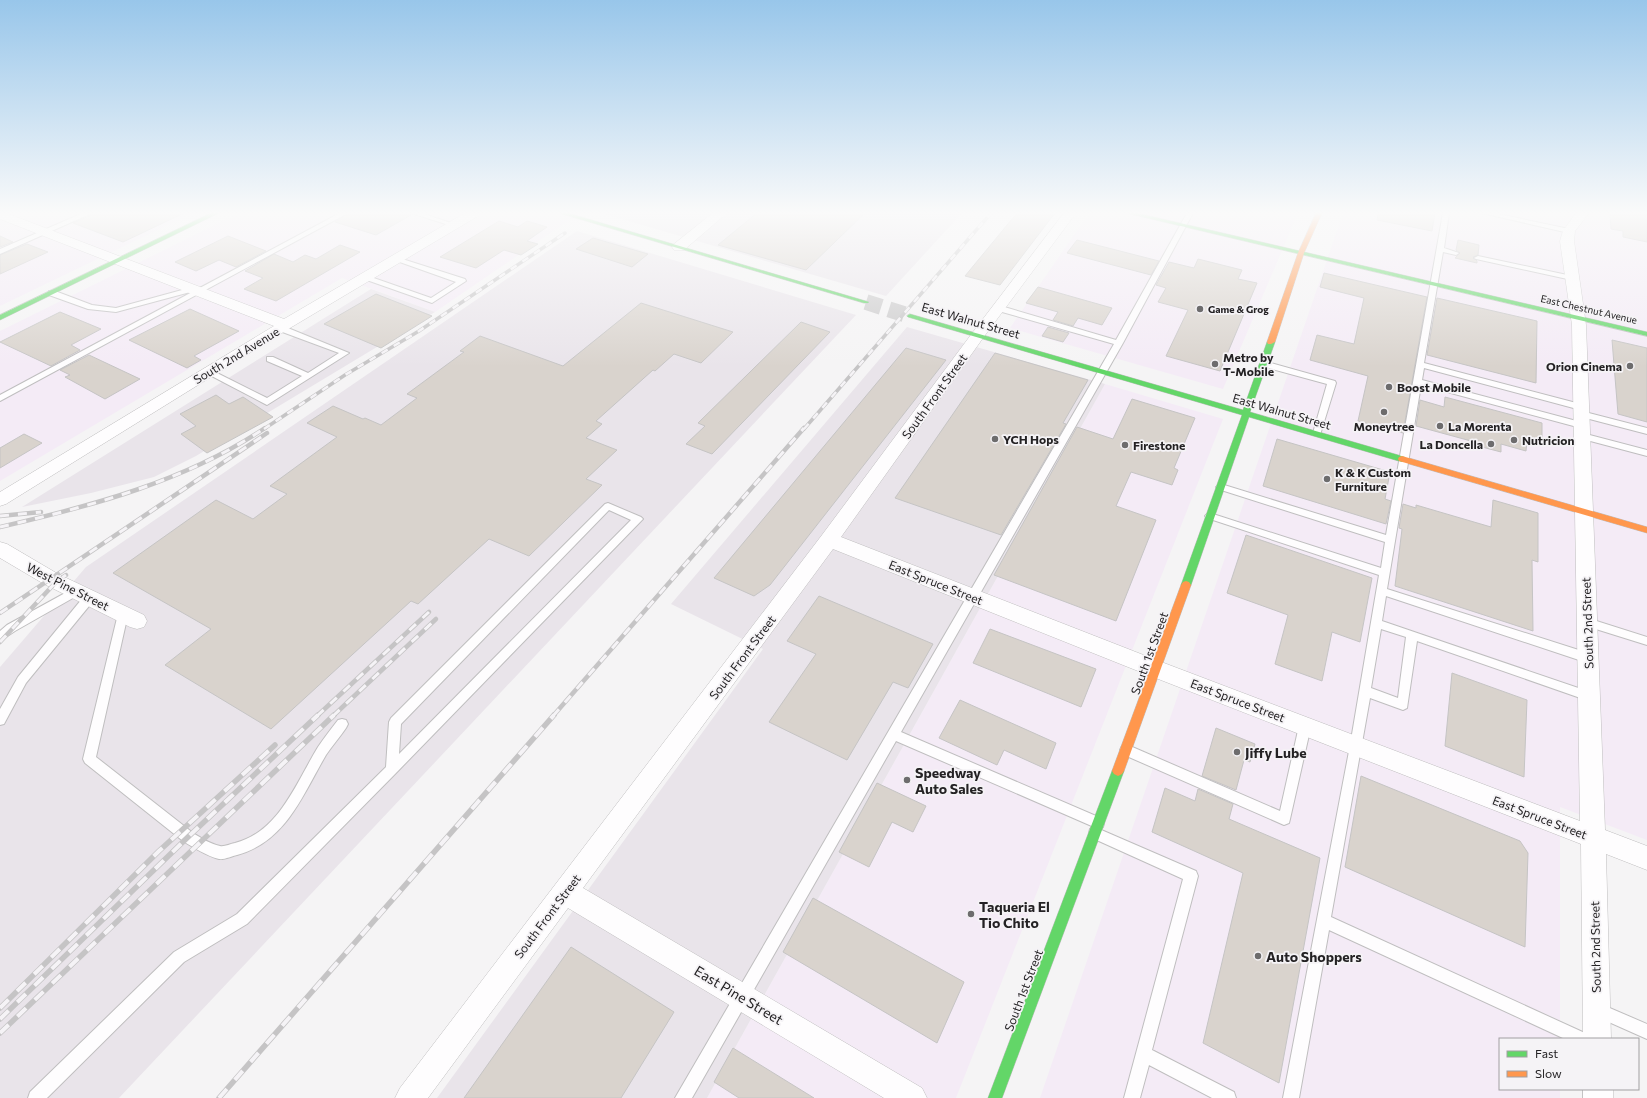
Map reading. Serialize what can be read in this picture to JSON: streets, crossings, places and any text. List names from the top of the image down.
{
  "streets": {
    "street": [
      "East Chestnut Avenue",
      "East Walnut Street",
      "South 2nd Avenue",
      "South Front Street",
      "East Spruce Street",
      "West Pine Street",
      "South 2nd Street",
      "South 1st Street",
      "East Pine Street"
    ]
  },
  "crossings": [
    ["East Chestnut Avenue", "South 2nd Street"],
    ["East Walnut Street", "South Front Street"],
    ["East Walnut Street", "South 2nd Street"],
    ["East Walnut Street", "South 1st Street"],
    ["South Front Street", "East Spruce Street"],
    ["South Front Street", "East Pine Street"],
    ["East Spruce Street", "South 2nd Street"],
    ["East Spruce Street", "South 1st Street"]
  ],
  "places": [
    "Game & Grog",
    "Metro by T-Mobile",
    "Orion Cinema",
    "Boost Mobile",
    "Moneytree",
    "La Morenta",
    "YCH Hops",
    "Nutricion",
    "La Doncella",
    "Firestone",
    "K & K Custom Furniture",
    "Jiffy Lube",
    "Speedway Auto Sales",
    "Taqueria El Tio Chito",
    "Auto Shoppers"
  ],
  "legend": ["Fast", "Slow"]
}
